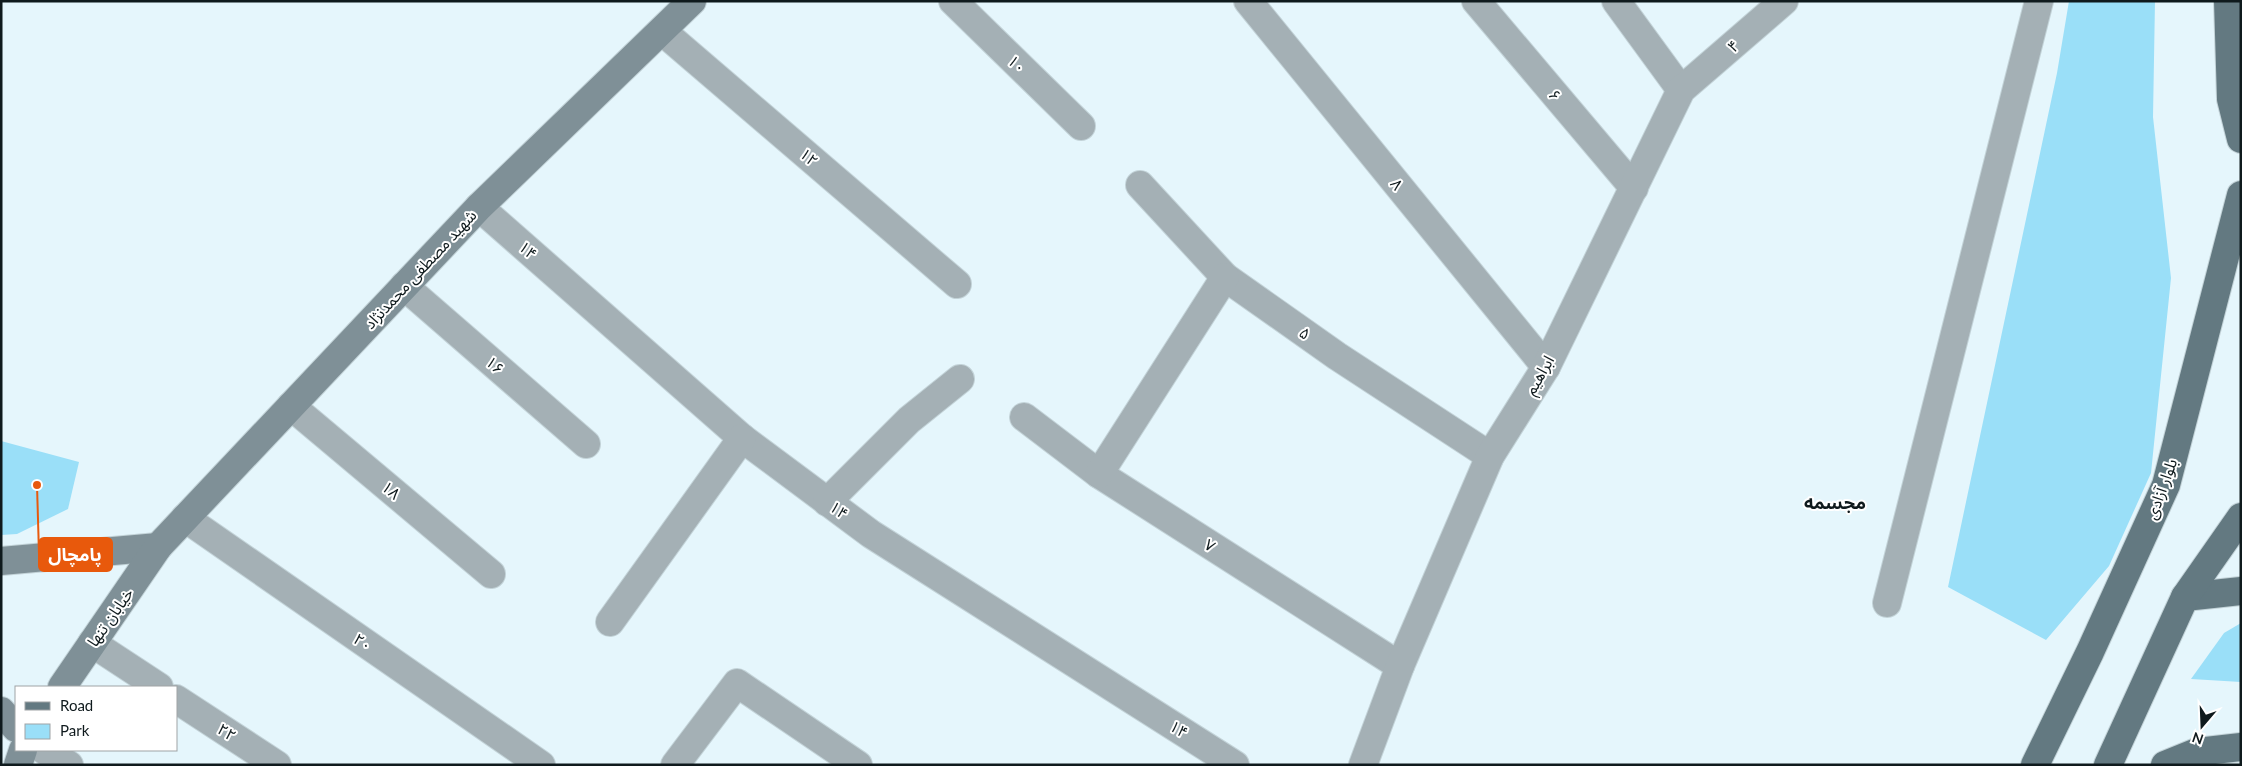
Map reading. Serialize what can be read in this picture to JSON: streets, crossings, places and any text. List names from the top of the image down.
{
  "streets": {
    "main road": ["شهید مصطفی محمدنژاد", "بلوار آزادی", "خیابان تنها"],
    "street": [
      "۴",
      "۱۰",
      "۶",
      "۱۲",
      "۸",
      "۱۴",
      "۵",
      "۱۶",
      "ابراهیم",
      "۱۸",
      "۷",
      "۲۰",
      "۲۲"
    ]
  },
  "crossings": [
    ["۴", "ابراهیم"],
    ["۶", "ابراهیم"],
    ["۱۲", "شهید مصطفی محمدنژاد"],
    ["۸", "ابراهیم"],
    ["۱۴", "شهید مصطفی محمدنژاد"],
    ["شهید مصطفی محمدنژاد", "۱۶"],
    ["شهید مصطفی محمدنژاد", "۱۸"],
    ["شهید مصطفی محمدنژاد", "خیابان تنها"],
    ["شهید مصطفی محمدنژاد", "۲۰"],
    ["۵", "ابراهیم"],
    ["ابراهیم", "۷"]
  ],
  "districts": ["مجسمه"],
  "places": ["پامچال"],
  "legend": ["Road", "Park"],
  "north": "bottom"
}
